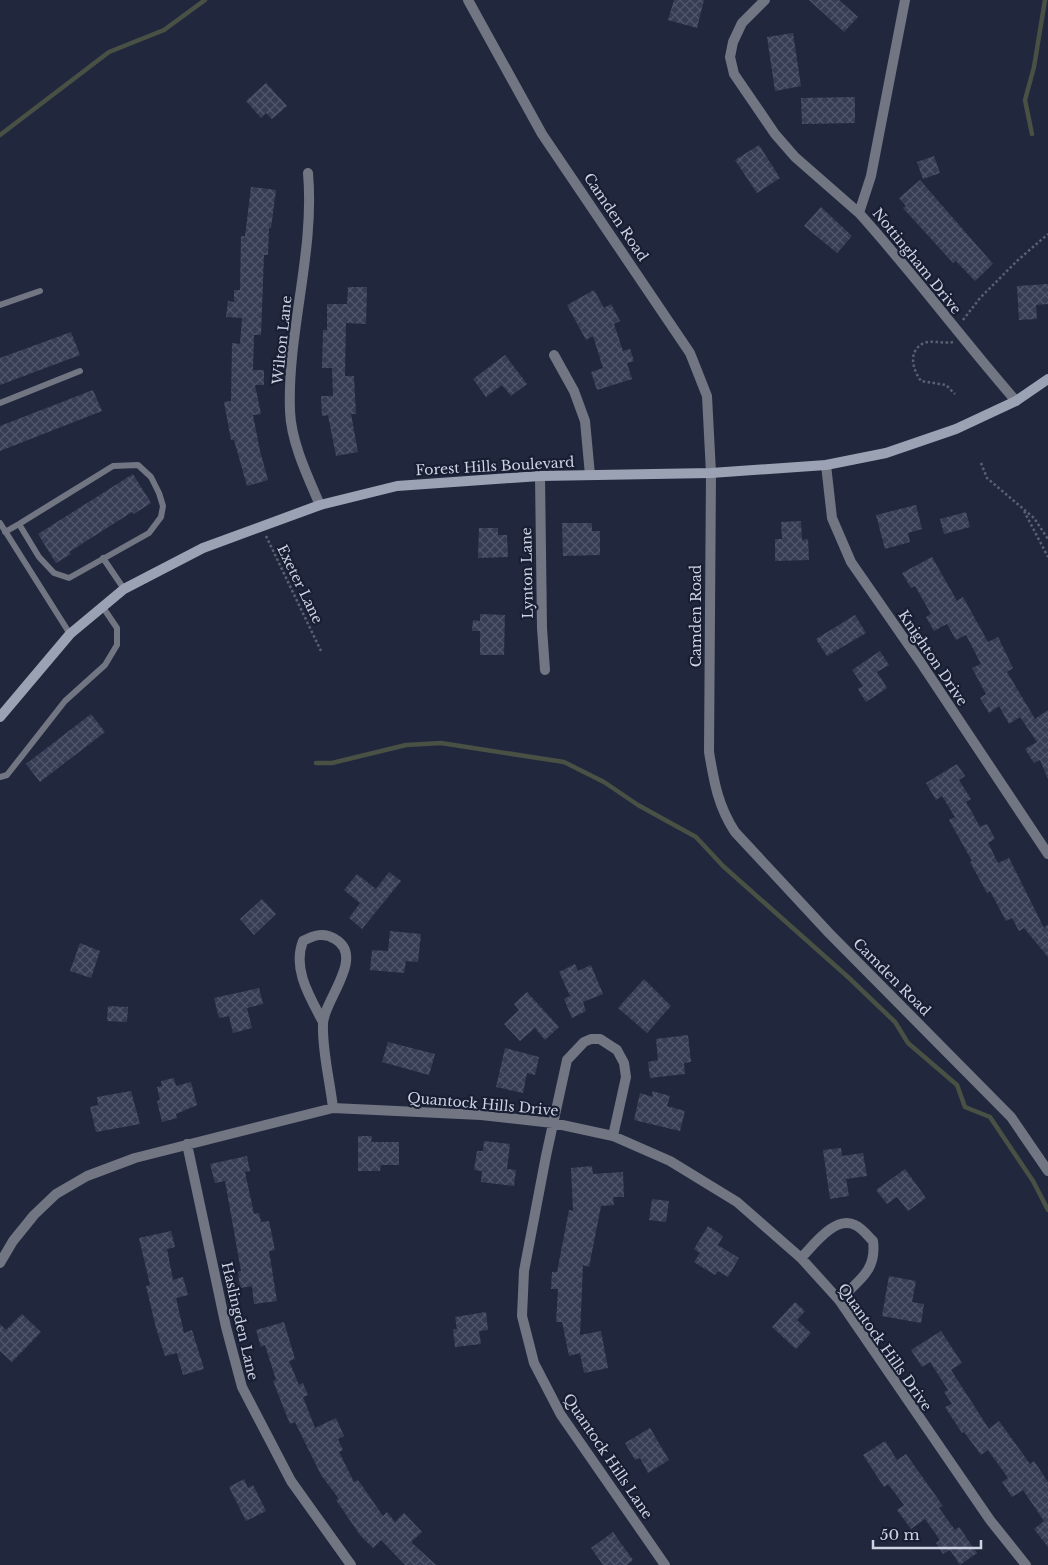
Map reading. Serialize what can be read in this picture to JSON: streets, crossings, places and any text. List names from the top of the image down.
{
  "streets": {
    "main road": ["Forest Hills Boulevard"],
    "street": [
      "Camden Road",
      "Nottingham Drive",
      "Wilton Lane",
      "Lynton Lane",
      "Knighton Drive",
      "Quantock Hills Drive",
      "Haslingden Lane",
      "Quantock Hills Lane"
    ],
    "path": ["Exeter Lane"]
  },
  "crossings": [
    ["Camden Road", "Forest Hills Boulevard"],
    ["Nottingham Drive", "Forest Hills Boulevard"],
    ["Wilton Lane", "Forest Hills Boulevard"],
    ["Forest Hills Boulevard", "Lynton Lane"],
    ["Forest Hills Boulevard", "Exeter Lane"],
    ["Forest Hills Boulevard", "Knighton Drive"],
    ["Quantock Hills Drive", "Haslingden Lane"],
    ["Quantock Hills Drive", "Quantock Hills Lane"]
  ],
  "scale_bar": "50 m"
}
